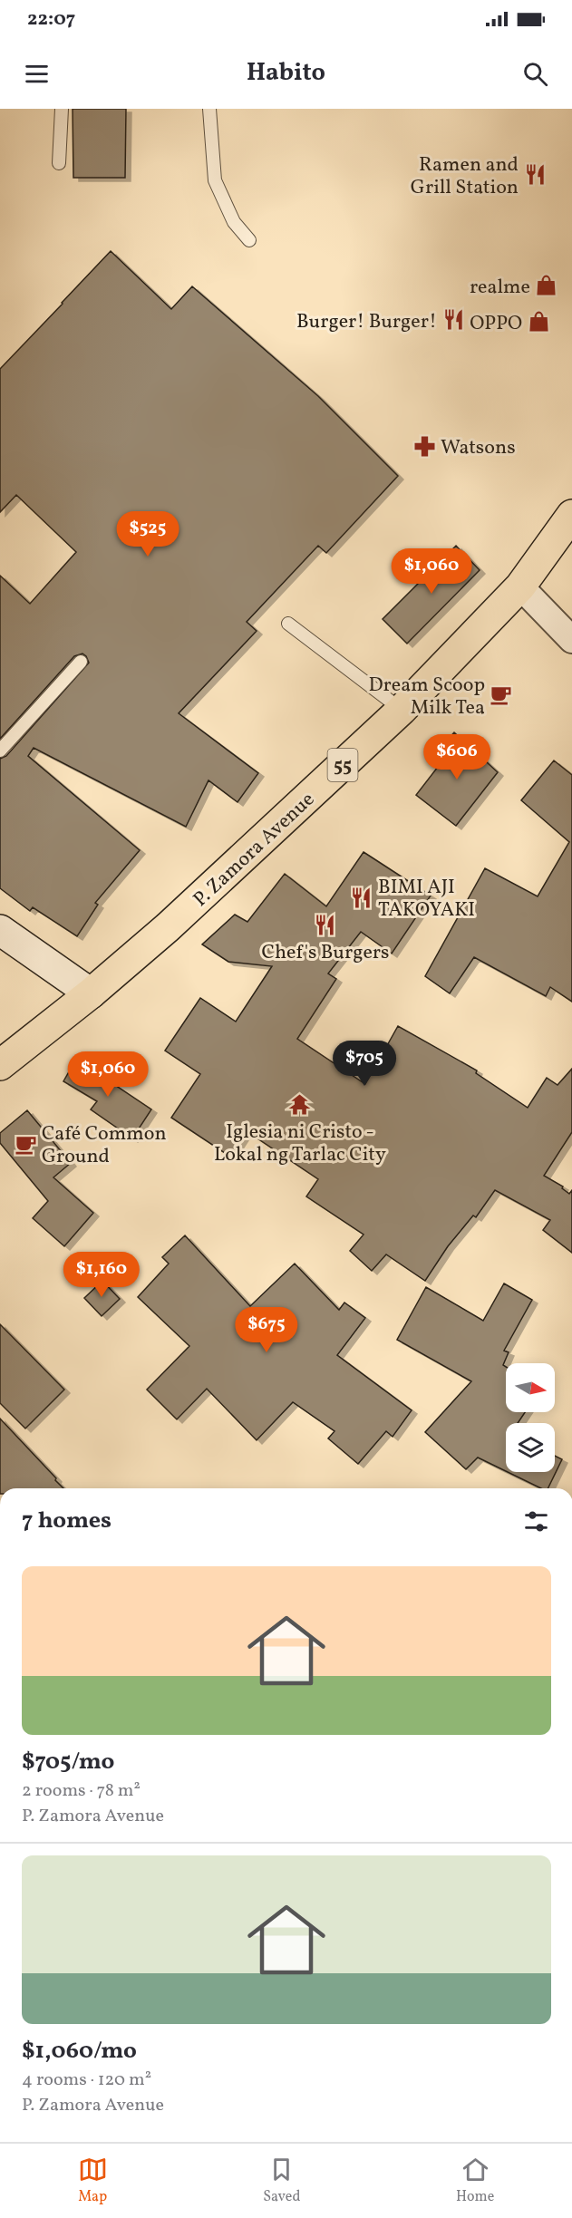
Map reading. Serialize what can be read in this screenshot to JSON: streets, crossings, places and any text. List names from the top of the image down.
{
  "streets": {
    "highway": ["55", "P. Zamora Avenue"]
  },
  "places": {
    "restaurant": [
      "Ramen and Grill Station",
      "Burger! Burger!",
      "BIMI AJI TAKOYAKI",
      "Chef's Burgers"
    ],
    "shop": ["realme", "OPPO"],
    "pharmacy": ["Watsons"],
    "cafe": ["Dream Scoop Milk Tea", "Café Common Ground"],
    "temple": ["Iglesia ni Cristo - Lokal ng Tarlac City"]
  },
  "north": "right",
  "page": {
    "status": "22:07",
    "header": "Habito",
    "price": [
      "$525",
      "$1,060",
      "$606",
      "$705",
      "$1,060",
      "$1,160",
      "$675"
    ],
    "heading": "7 homes",
    "list": [
      {
        "name": "$705/mo",
        "note": "2 rooms · 78 m² · P. Zamora Avenue"
      },
      {
        "name": "$1,060/mo",
        "note": "4 rooms · 120 m² · P. Zamora Avenue"
      }
    ],
    "tabs": ["Map", "Saved", "Home"]
  }
}
